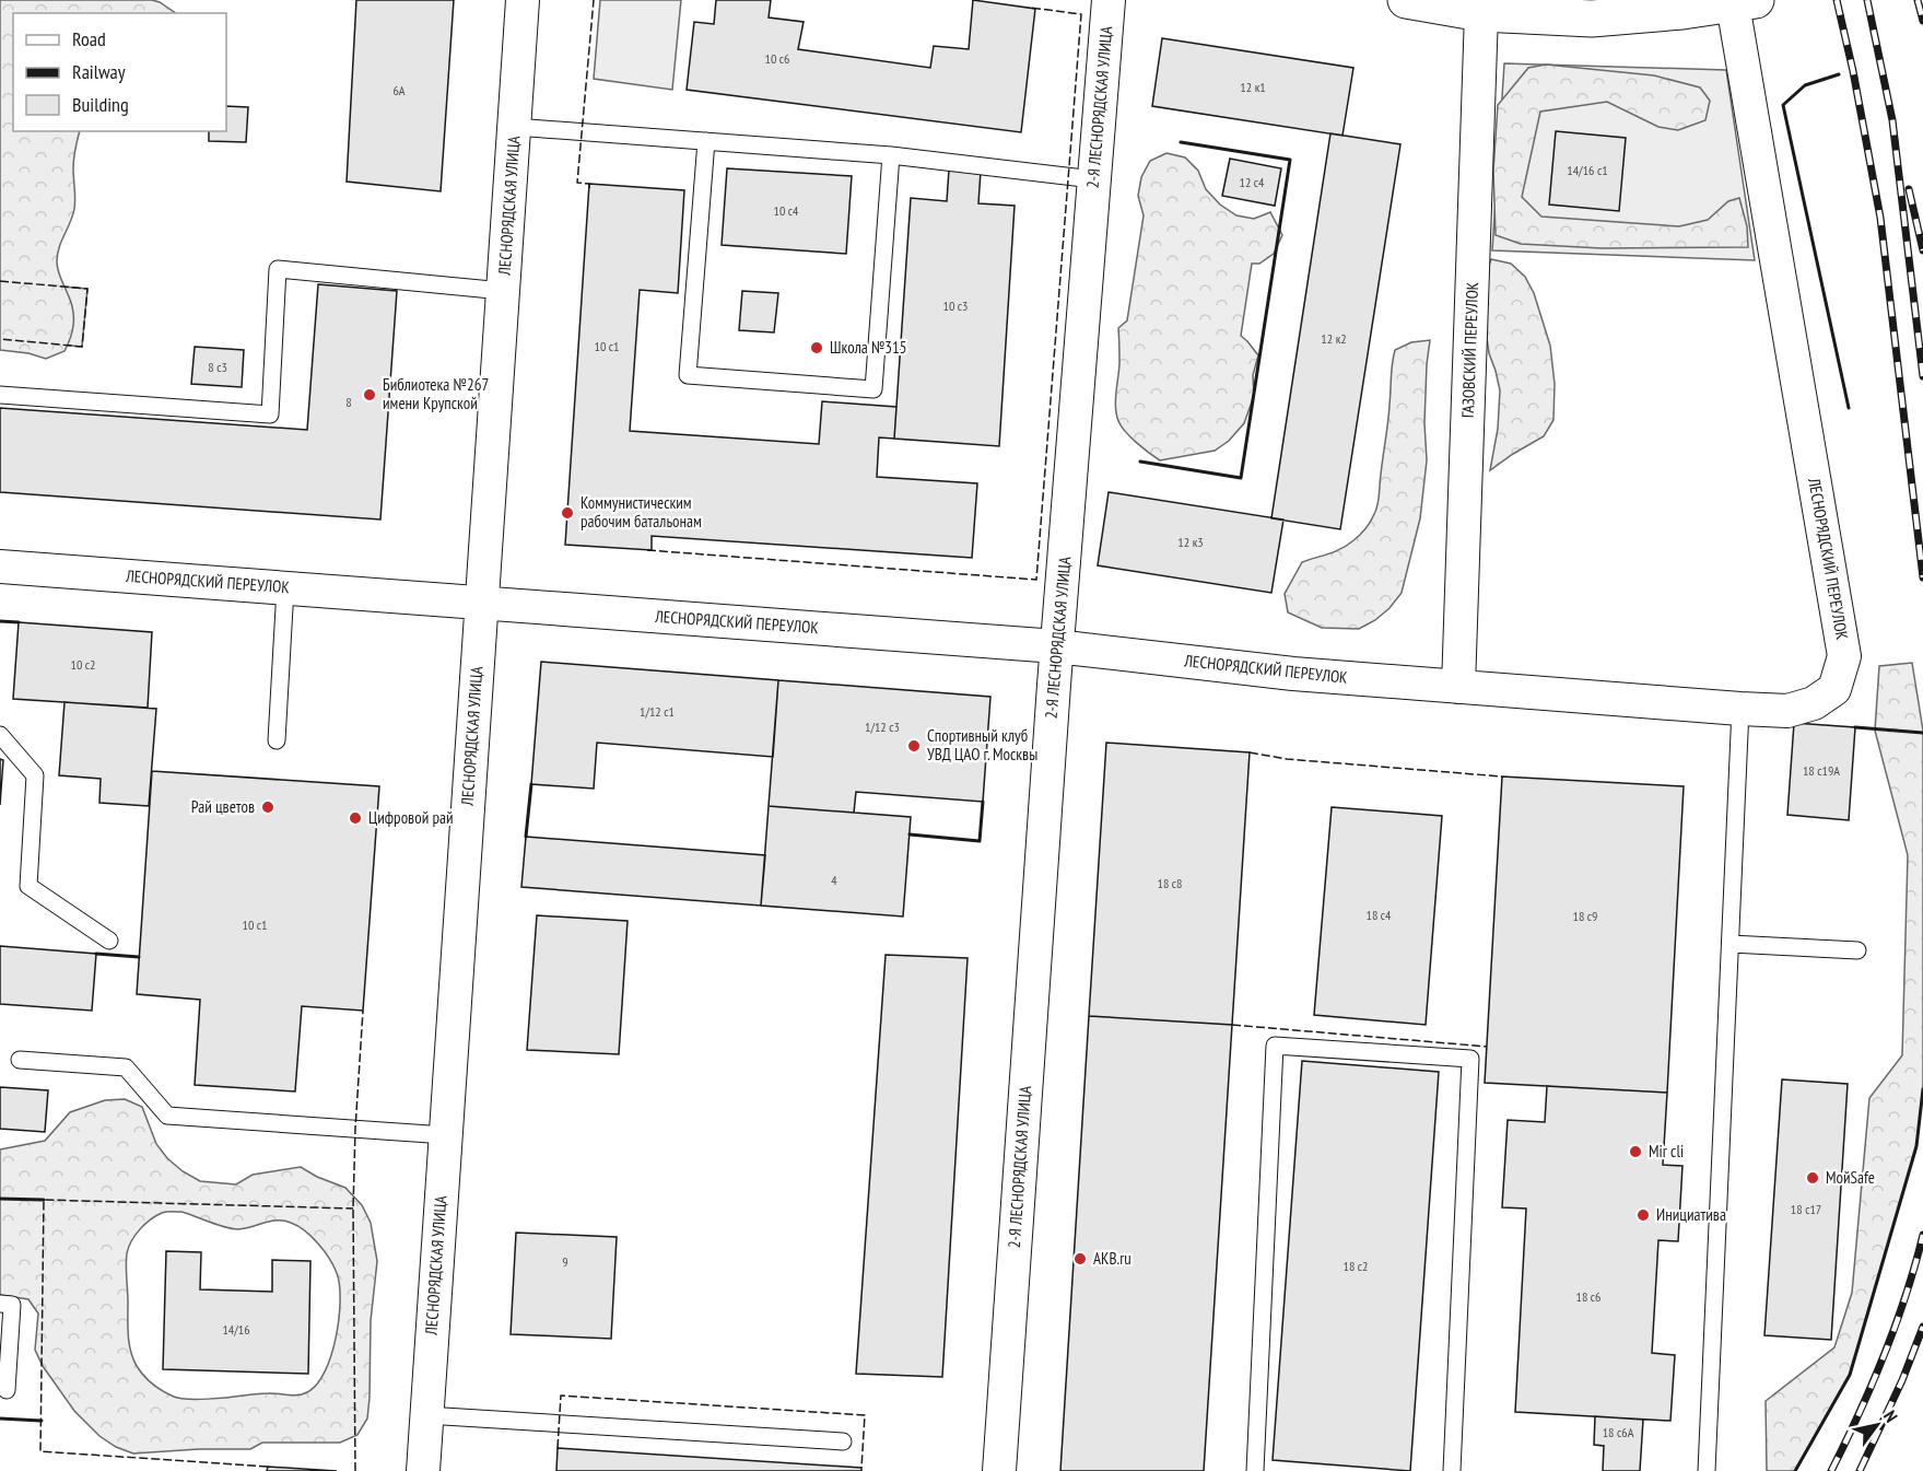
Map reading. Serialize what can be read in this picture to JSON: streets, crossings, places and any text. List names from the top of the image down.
{
  "streets": {
    "street": [
      "2-Я ЛЕСНОРЯДСКАЯ УЛИЦА",
      "ЛЕСНОРЯДСКАЯ УЛИЦА",
      "ГАЗОВСКИЙ ПЕРЕУЛОК",
      "ЛЕСНОРЯДСКИЙ ПЕРЕУЛОК"
    ]
  },
  "crossings": [
    ["2-Я ЛЕСНОРЯДСКАЯ УЛИЦА", "ЛЕСНОРЯДСКИЙ ПЕРЕУЛОК"],
    ["ЛЕСНОРЯДСКАЯ УЛИЦА", "ЛЕСНОРЯДСКИЙ ПЕРЕУЛОК"],
    ["ГАЗОВСКИЙ ПЕРЕУЛОК", "ЛЕСНОРЯДСКИЙ ПЕРЕУЛОК"]
  ],
  "places": [
    "Школа №315",
    "Библиотека №267 имени Крупской",
    "Коммунистическим рабочим батальонам",
    "Спортивный клуб УВД ЦАО г. Москвы",
    "Рай цветов",
    "Цифровой рай",
    "Mir cli",
    "МойSafe",
    "Инициатива",
    "AKB.ru"
  ],
  "house_numbers": [
    "10 с6",
    "12 к1",
    "6А",
    "14/16 с1",
    "12 с4",
    "10 с4",
    "10 c3",
    "12 к2",
    "10 с1",
    "8 c3",
    "8",
    "12 к3",
    "10 с2",
    "1/12 с1",
    "1/12 с3",
    "18 с19А",
    "4",
    "18 с8",
    "18 с4",
    "18 с9",
    "10 с1",
    "18 с17",
    "9",
    "18 с2",
    "18 с6",
    "14/16",
    "18 с6А"
  ],
  "legend": ["Road", "Railway", "Building"],
  "north": "top right"
}
